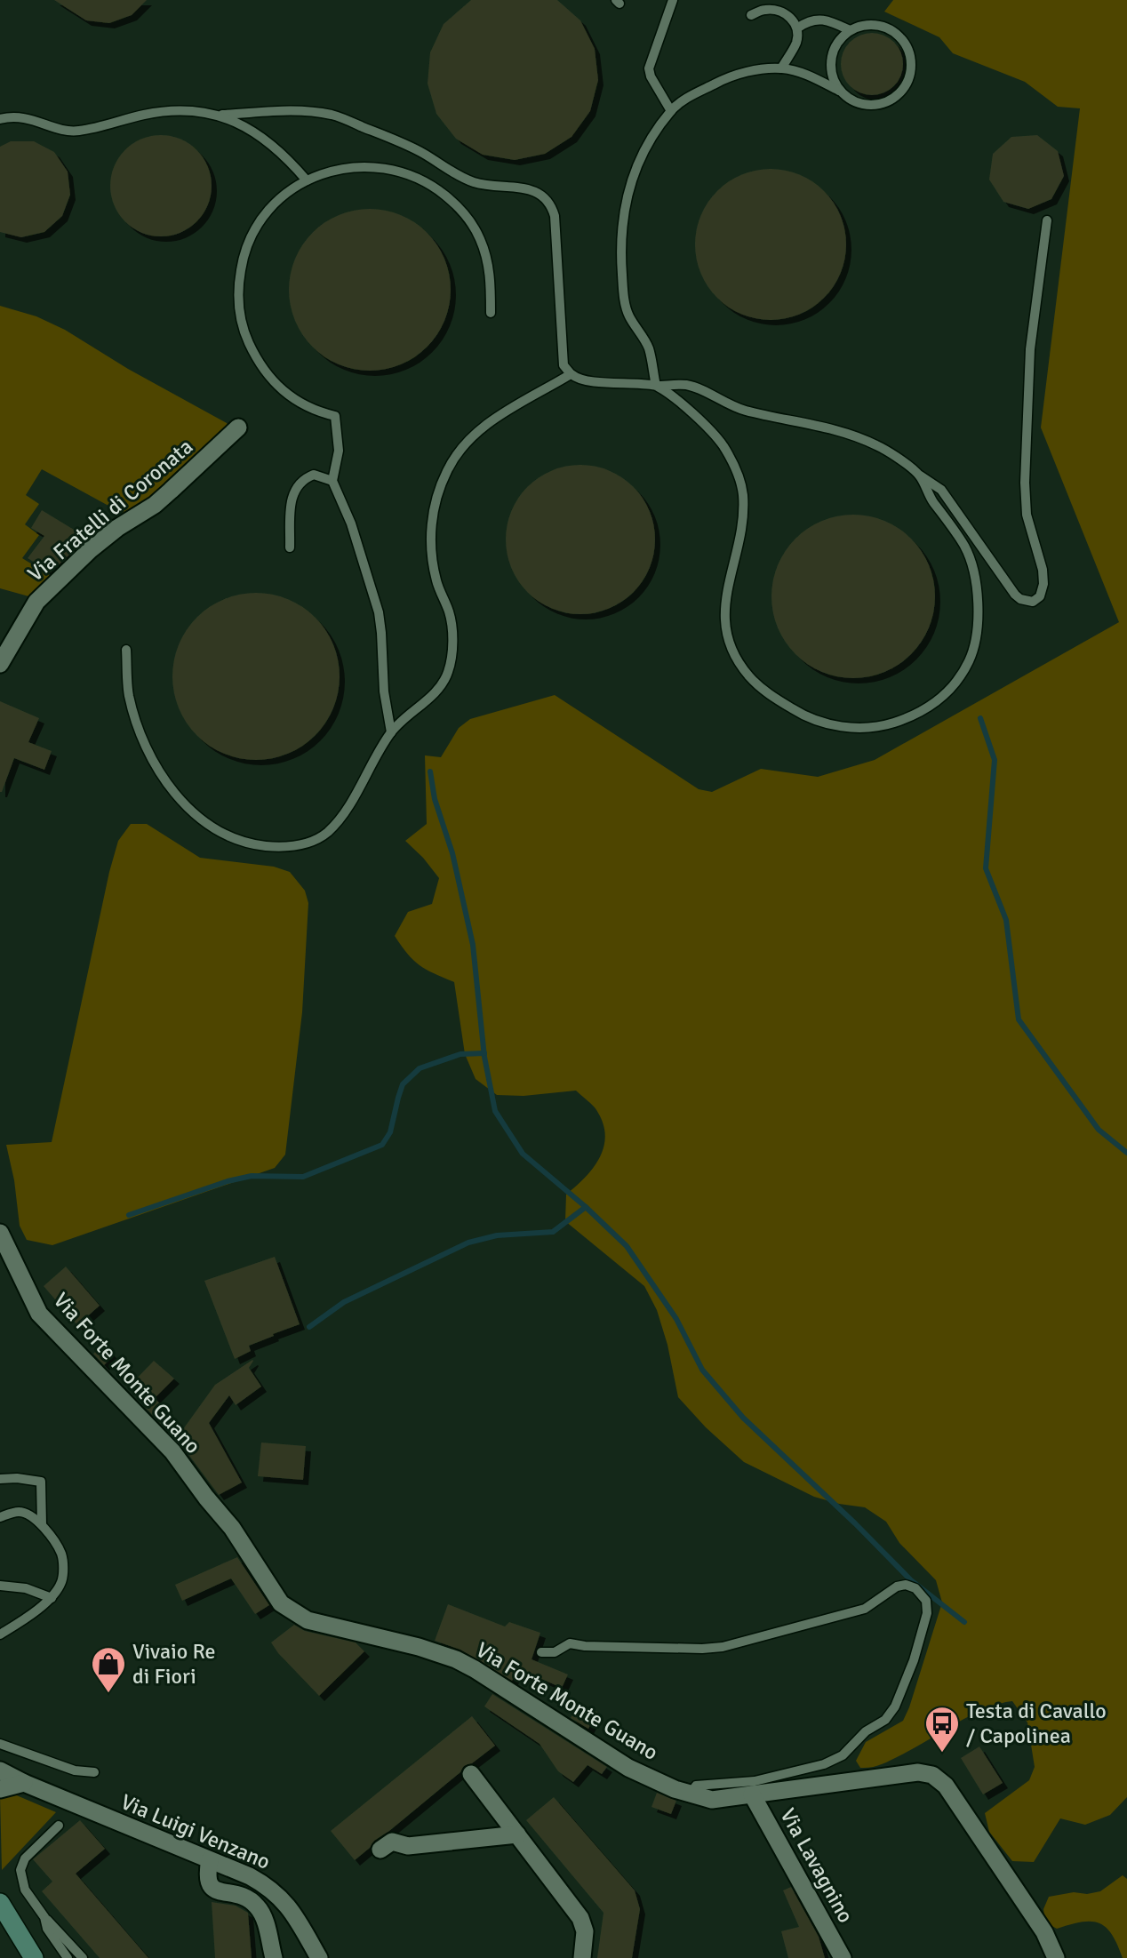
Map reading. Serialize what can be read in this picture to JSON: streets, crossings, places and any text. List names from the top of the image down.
{
  "streets": {
    "street": [
      "Via Fratelli di Coronata",
      "Via Forte Monte Guano",
      "Via Luigi Venzano",
      "Via Lavagnino"
    ]
  },
  "crossings": [
    ["Via Forte Monte Guano", "Via Lavagnino"]
  ],
  "places": {
    "shop": ["Vivaio Re di Fiori"],
    "bus stop": ["Testa di Cavallo / Capolinea"]
  }
}
